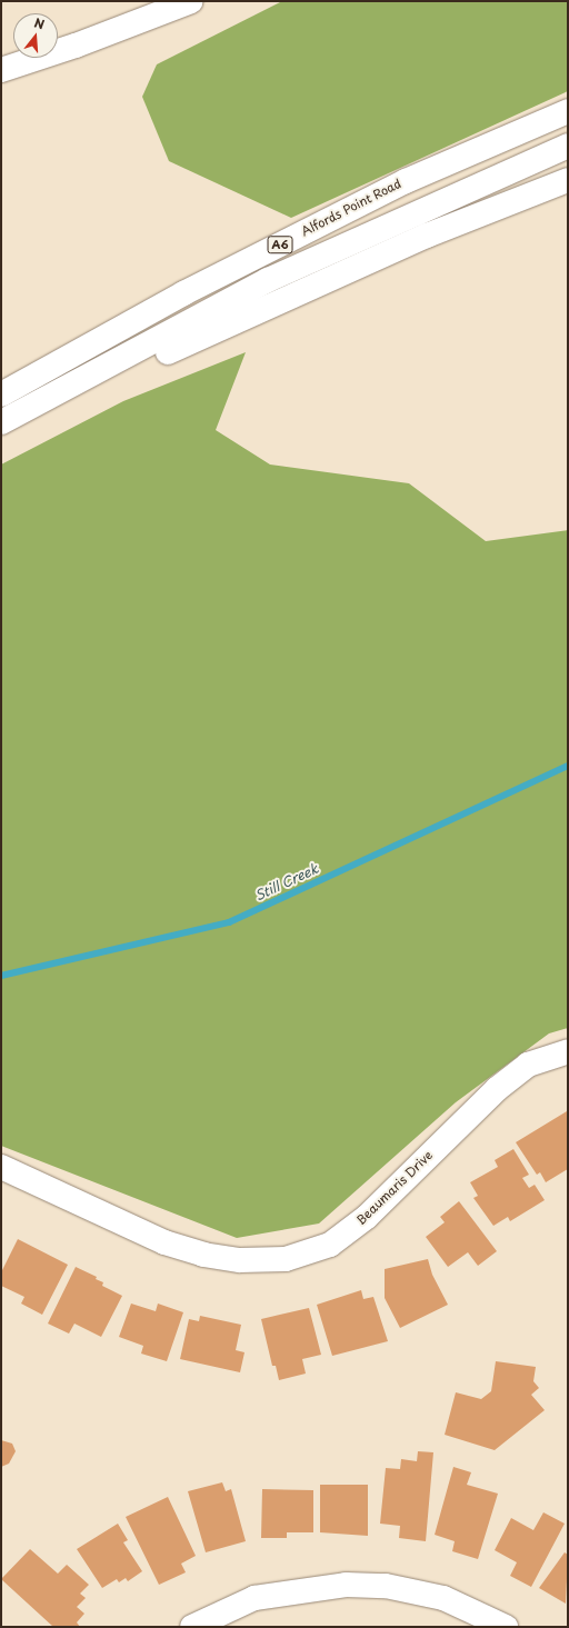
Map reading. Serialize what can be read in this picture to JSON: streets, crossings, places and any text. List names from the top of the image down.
{
  "streets": {
    "main road": ["Alfords Point Road", "A6", "Beaumaris Drive"]
  },
  "water": ["Still Creek"],
  "north": "top"
}
